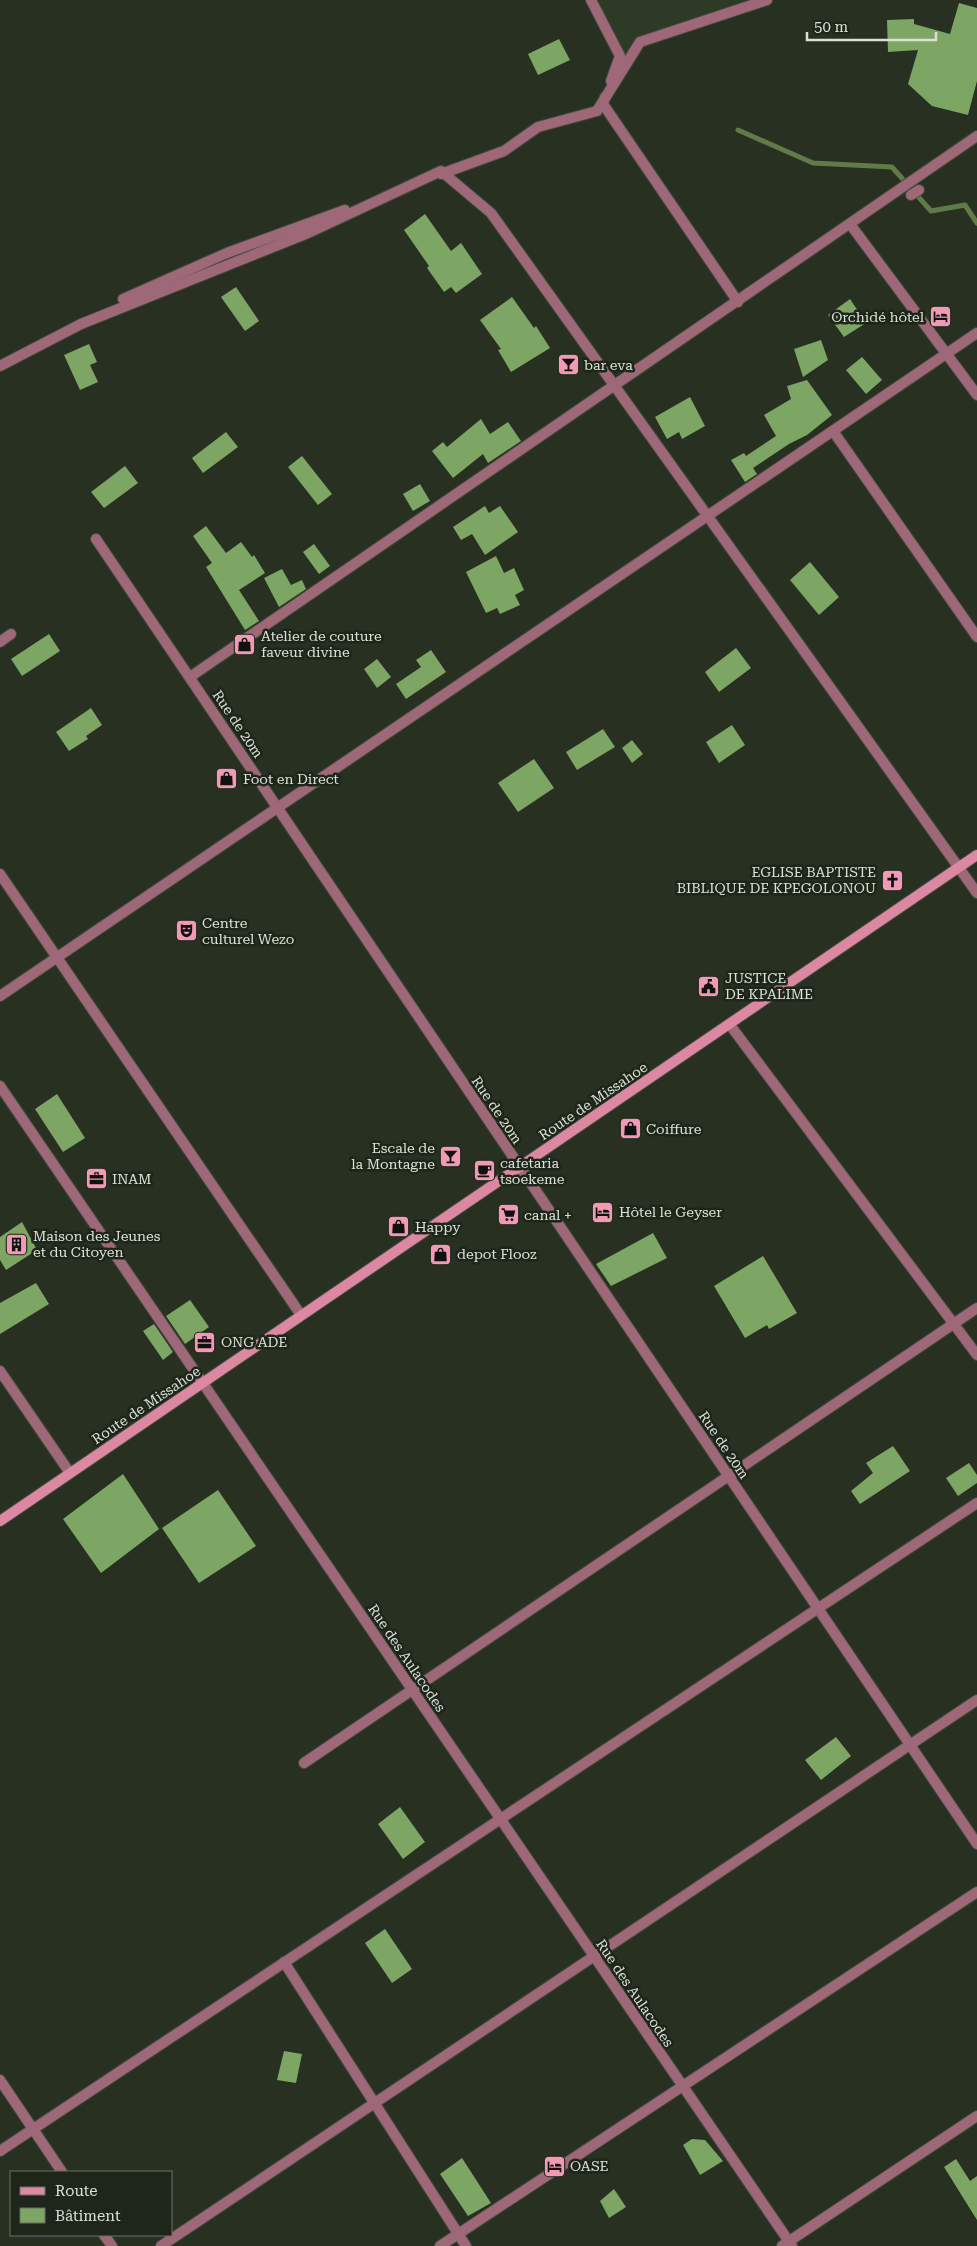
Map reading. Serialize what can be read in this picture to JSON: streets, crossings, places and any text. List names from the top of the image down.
{
  "streets": {
    "main road": ["Route de Missahoe"],
    "street": ["Rue de 20m", "Rue des Aulacodes"]
  },
  "crossings": [
    ["Rue de 20m", "Route de Missahoe"],
    ["Route de Missahoe", "Rue des Aulacodes"]
  ],
  "places": {
    "hotel": ["Orchidé hôtel", "Hôtel le Geyser", "OASE"],
    "bar": ["bar eva", "Escale de la Montagne"],
    "shop": [
      "Atelier de couture faveur divine",
      "Foot en Direct",
      "Coiffure",
      "Happy",
      "depot Flooz"
    ],
    "church": ["EGLISE BAPTISTE BIBLIQUE DE KPEGOLONOU"],
    "theatre": ["Centre culturel Wezo"],
    "public building": ["JUSTICE DE KPALIME"],
    "cafe": ["cafetaria tsoekeme"],
    "office": ["INAM", "ONG ADE"],
    "supermarket": ["canal +"],
    "building": ["Maison des Jeunes et du Citoyen"]
  },
  "legend": ["Route", "Bâtiment"],
  "scale_bar": "50 m"
}
